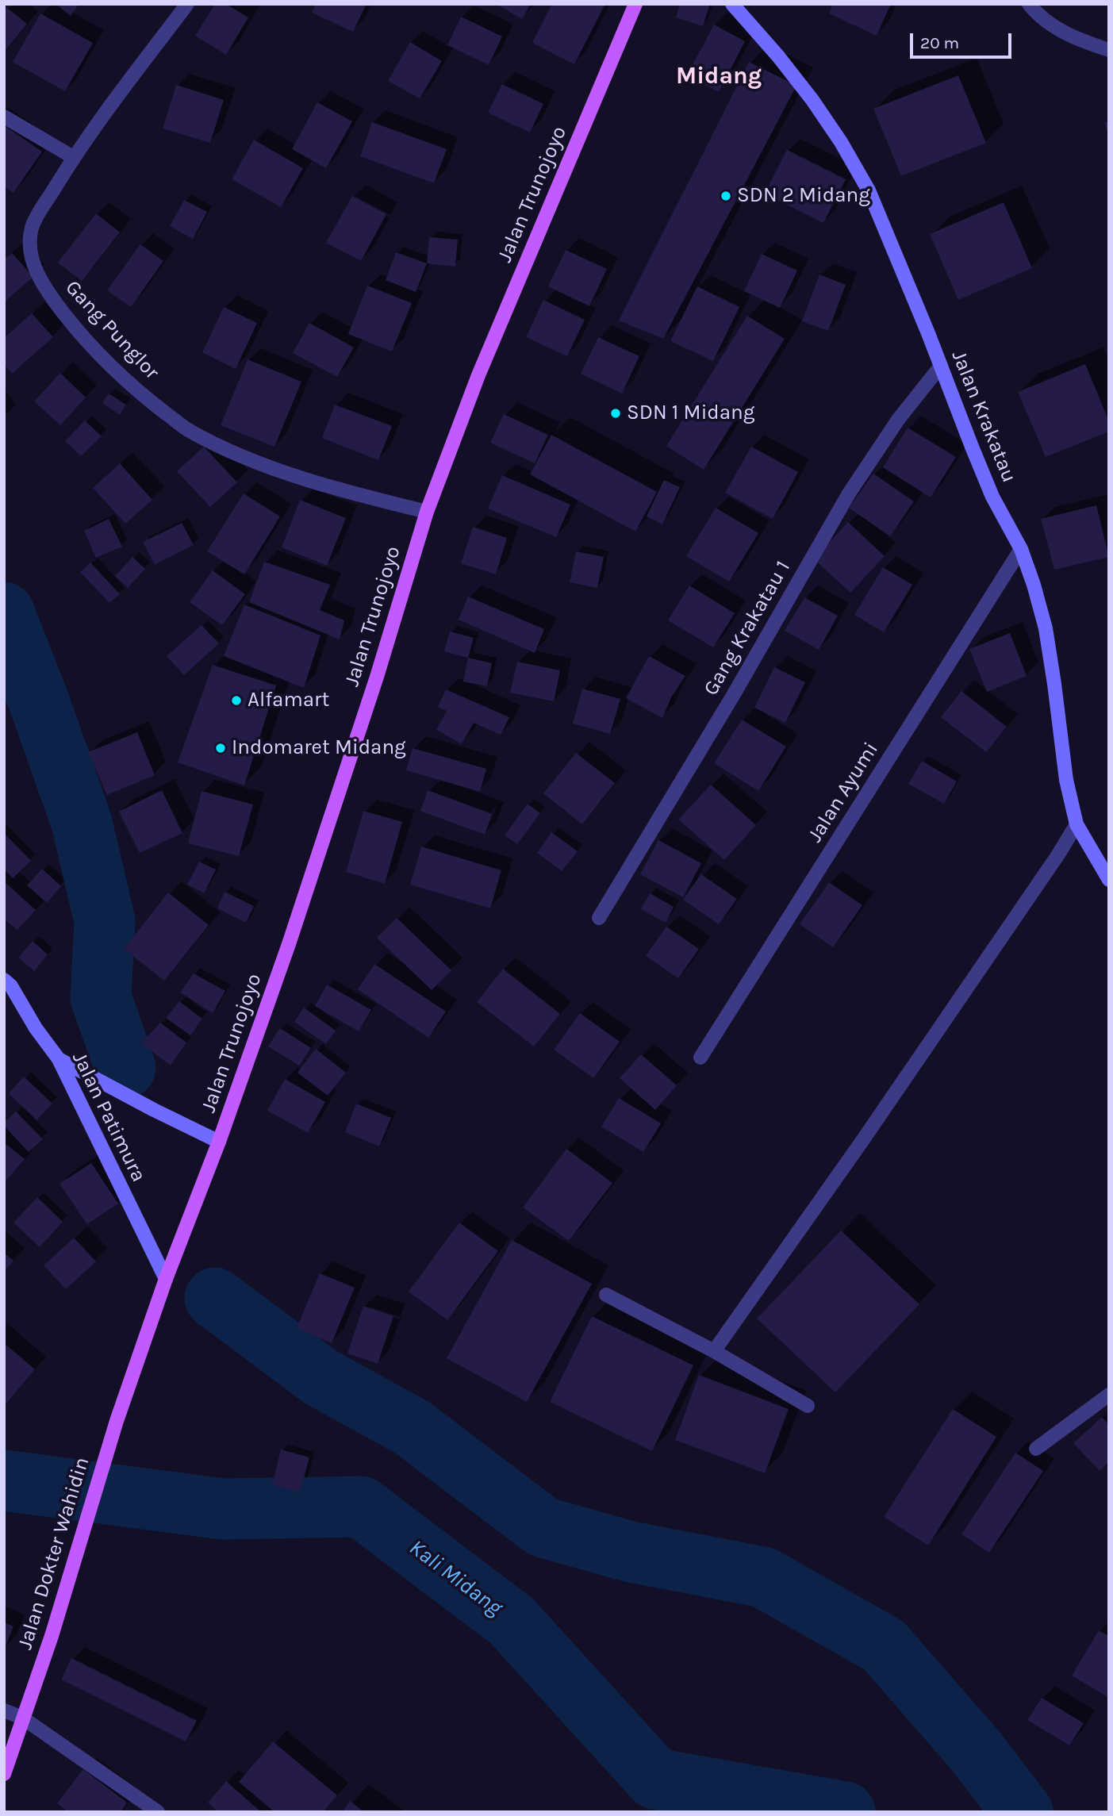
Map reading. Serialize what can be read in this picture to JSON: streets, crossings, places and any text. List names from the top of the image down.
{
  "streets": {
    "main road": ["Jalan Trunojoyo", "Jalan Dokter Wahidin"],
    "street": [
      "Gang Punglor",
      "Jalan Krakatau",
      "Gang Krakatau 1",
      "Jalan Ayumi",
      "Jalan Patimura"
    ]
  },
  "crossings": [
    ["Jalan Trunojoyo", "Gang Punglor"],
    ["Jalan Trunojoyo", "Jalan Patimura"],
    ["Jalan Trunojoyo", "Jalan Dokter Wahidin"],
    ["Jalan Krakatau", "Gang Krakatau 1"],
    ["Jalan Krakatau", "Jalan Ayumi"]
  ],
  "districts": ["Midang"],
  "water": ["Kali Midang"],
  "places": [
    "SDN 2 Midang",
    "SDN 1 Midang",
    "Alfamart",
    "Indomaret Midang"
  ],
  "scale_bar": "20 m"
}
